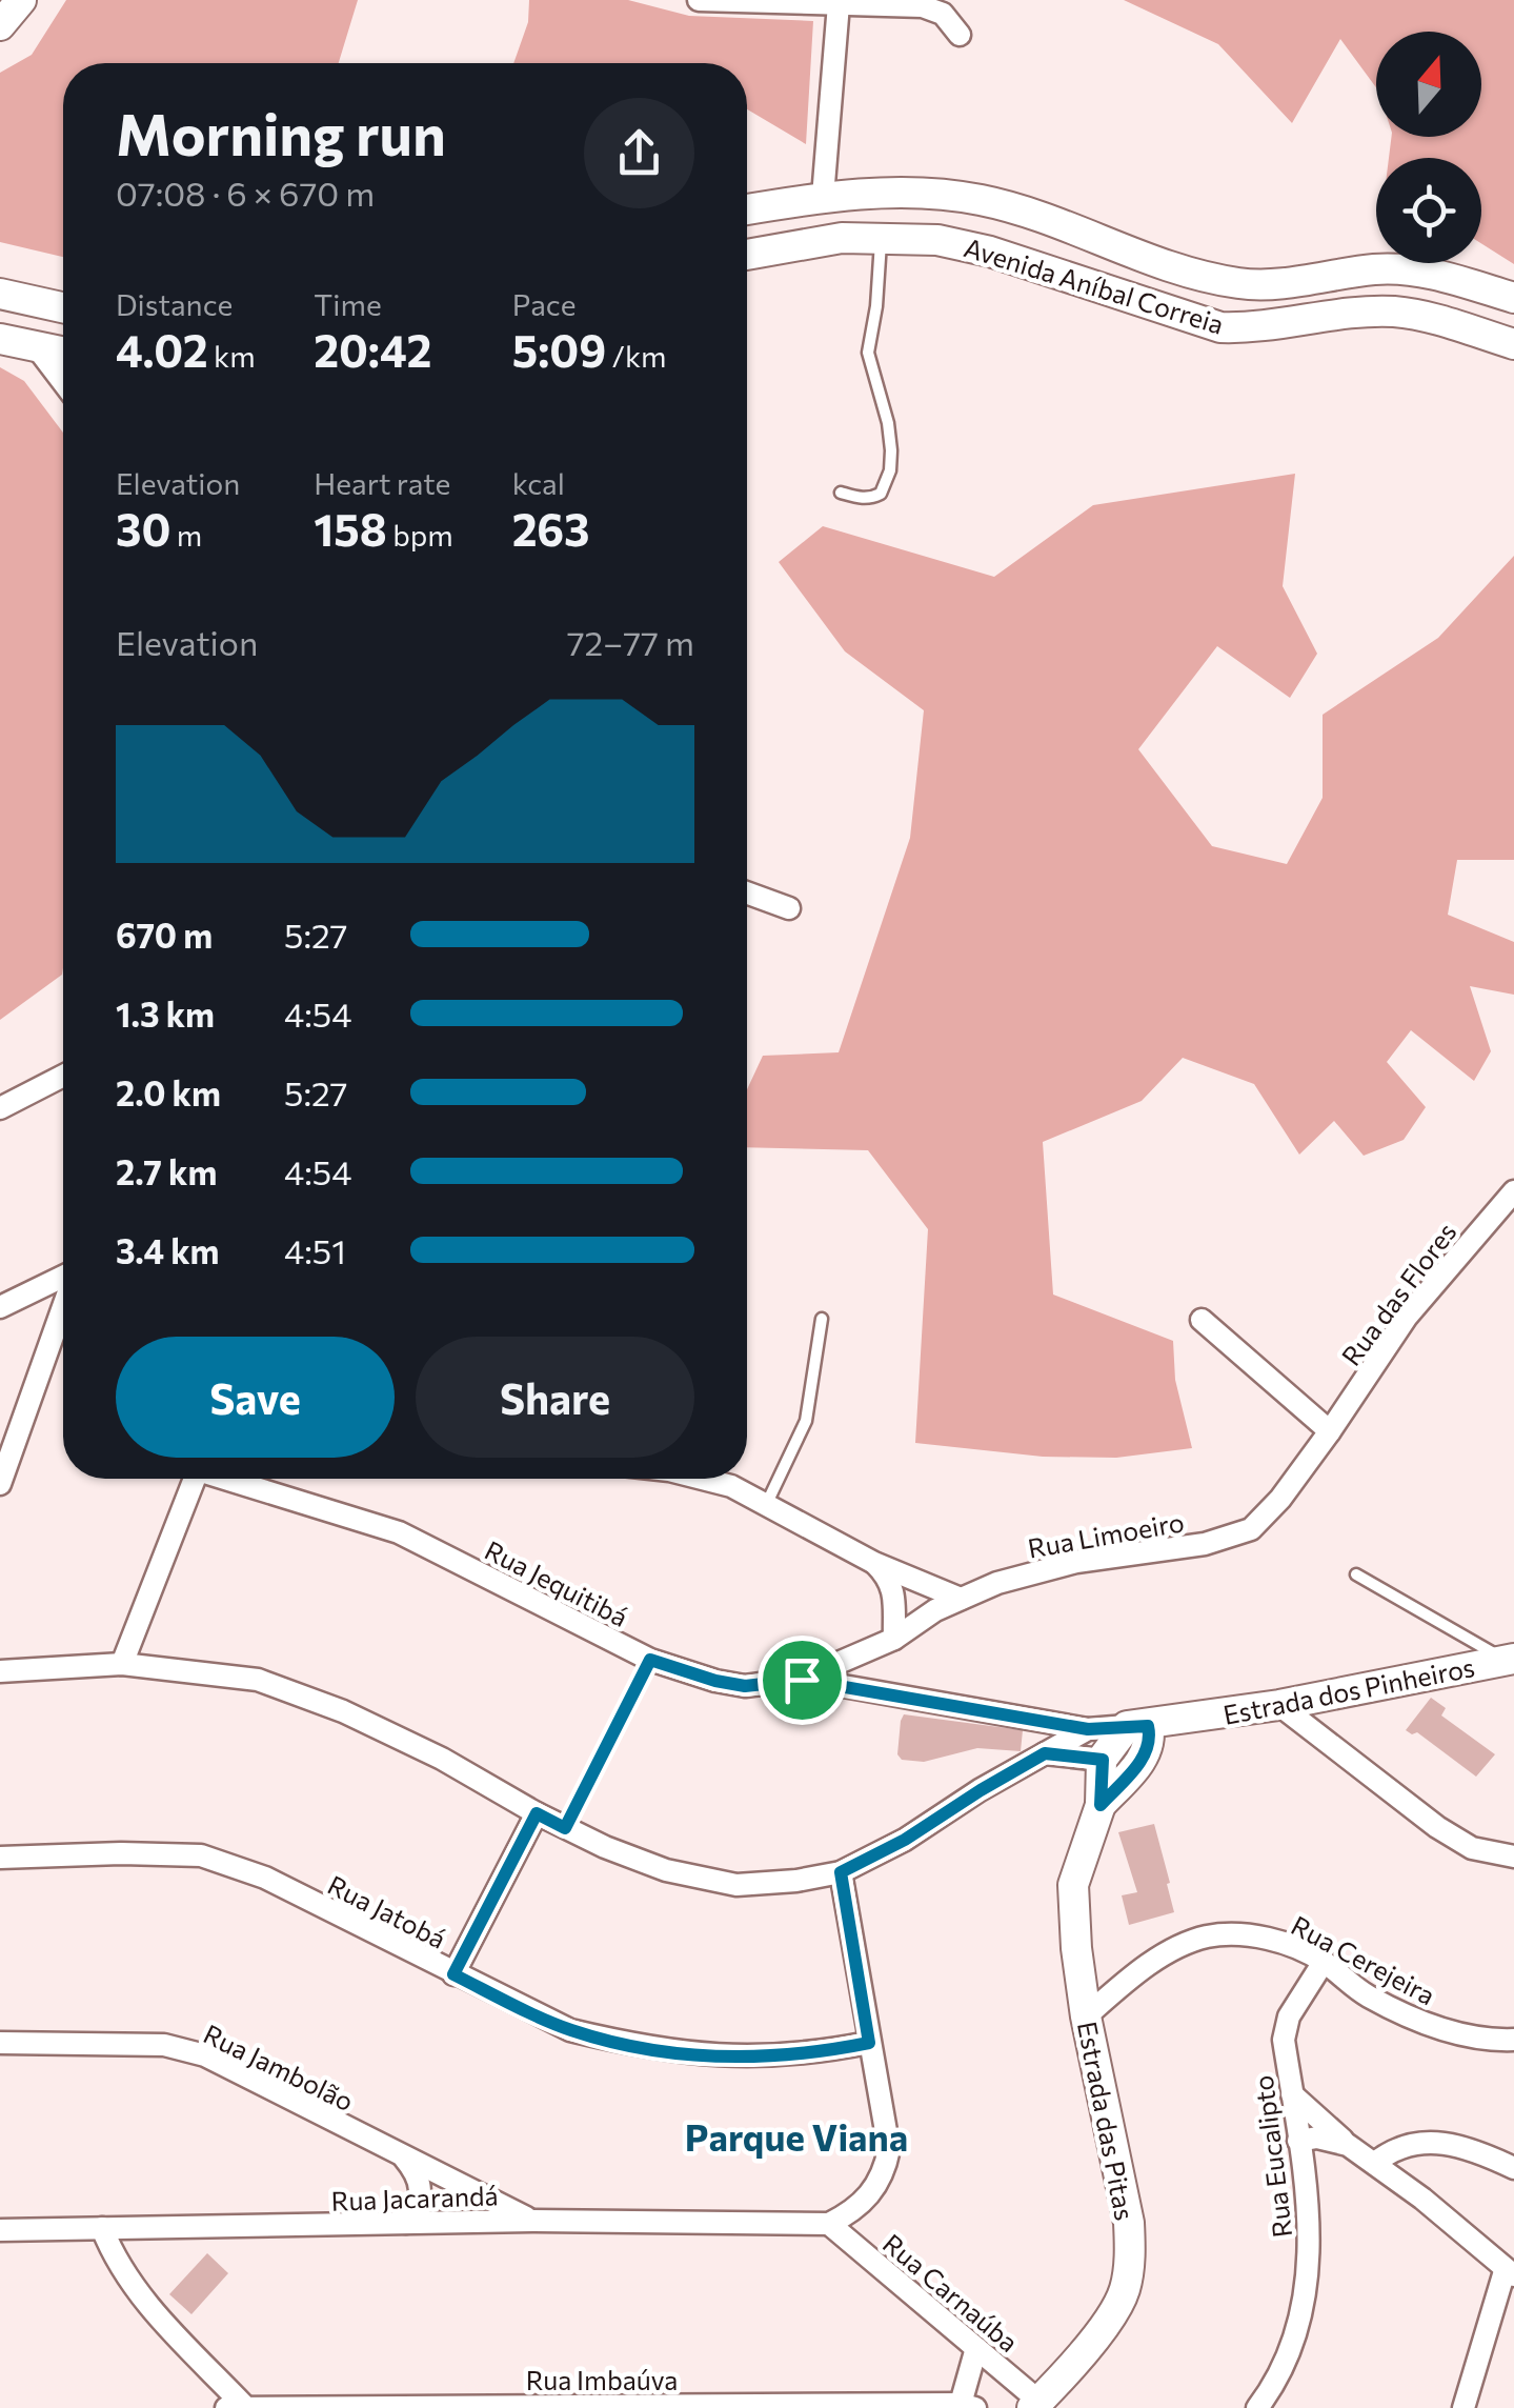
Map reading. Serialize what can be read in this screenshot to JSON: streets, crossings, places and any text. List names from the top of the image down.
{
  "streets": {
    "main road": ["Avenida Aníbal Correia", "Estrada dos Pinheiros", "Estrada das Pitas"],
    "street": [
      "Rua das Flores",
      "Rua Limoeiro",
      "Rua Jequitibá",
      "Rua Jatobá",
      "Rua Cerejeira",
      "Rua Jambolão",
      "Rua Eucalipto",
      "Rua Jacarandá",
      "Rua Carnaúba",
      "Rua Imbaúva"
    ]
  },
  "crossings": [
    ["Rua das Flores", "Rua Limoeiro"],
    ["Rua Limoeiro", "Rua Jequitibá"],
    ["Rua Jequitibá", "Estrada dos Pinheiros"],
    ["Rua Cerejeira", "Estrada das Pitas"],
    ["Rua Cerejeira", "Rua Eucalipto"],
    ["Rua Jambolão", "Rua Jacarandá"],
    ["Estrada das Pitas", "Rua Carnaúba"],
    ["Rua Jacarandá", "Rua Carnaúba"]
  ],
  "districts": ["Parque Viana"],
  "north": "top",
  "page": {
    "heading": ["Morning run", "07:08 · 6 × 670 m"],
    "stats": [
      ["Distance", "4.02 km"],
      ["Time", "20:42"],
      ["Pace", "5:09 /km"],
      ["Elevation", "30 m"],
      ["Heart rate", "158 bpm"],
      ["kcal", "263"]
    ],
    "chart": ["Elevation", "72–77 m"],
    "list": [
      {
        "name": "670 m",
        "note": "5:27"
      },
      {
        "name": "1.3 km",
        "note": "4:54"
      },
      {
        "name": "2.0 km",
        "note": "5:27"
      },
      {
        "name": "2.7 km",
        "note": "4:54"
      },
      {
        "name": "3.4 km",
        "note": "4:51"
      }
    ],
    "buttons": ["Save", "Share"]
  }
}
